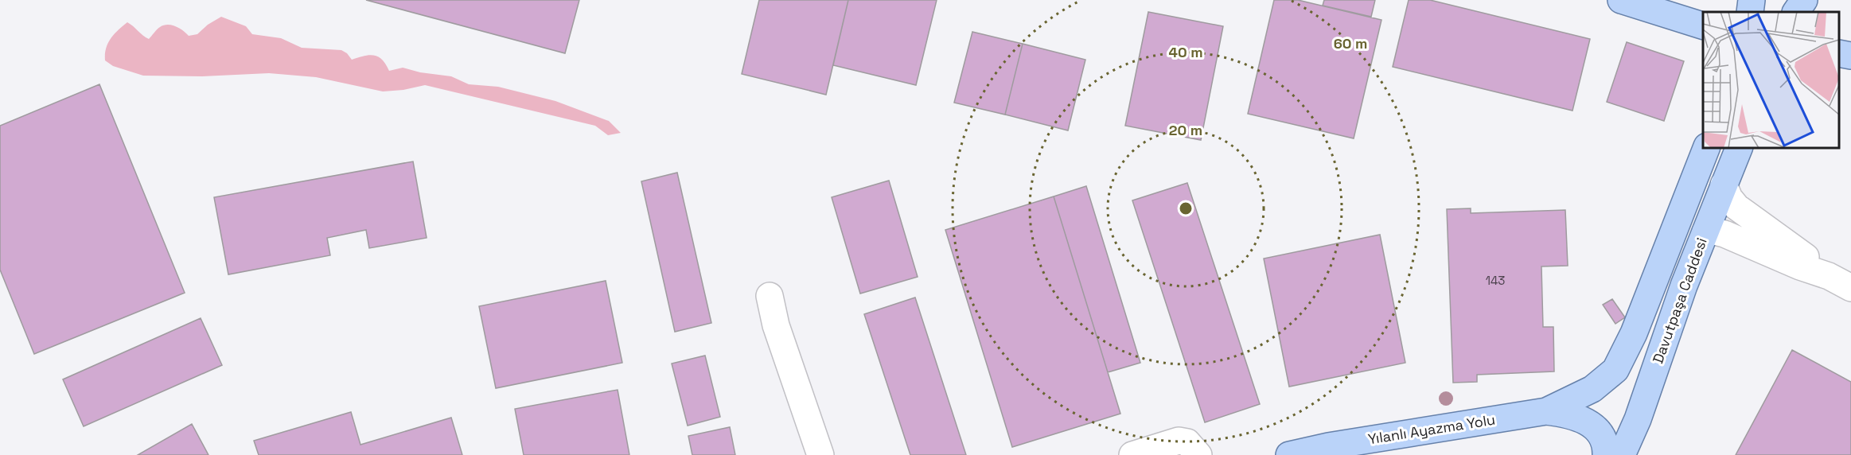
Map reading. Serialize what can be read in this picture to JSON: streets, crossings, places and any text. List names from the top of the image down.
{
  "streets": {
    "main road": ["Davutpaşa Caddesi", "Yılanlı Ayazma Yolu"]
  },
  "crossings": [
    ["Davutpaşa Caddesi", "Yılanlı Ayazma Yolu"]
  ],
  "house_numbers": ["143"],
  "rings": ["60 m", "40 m", "20 m"]
}
